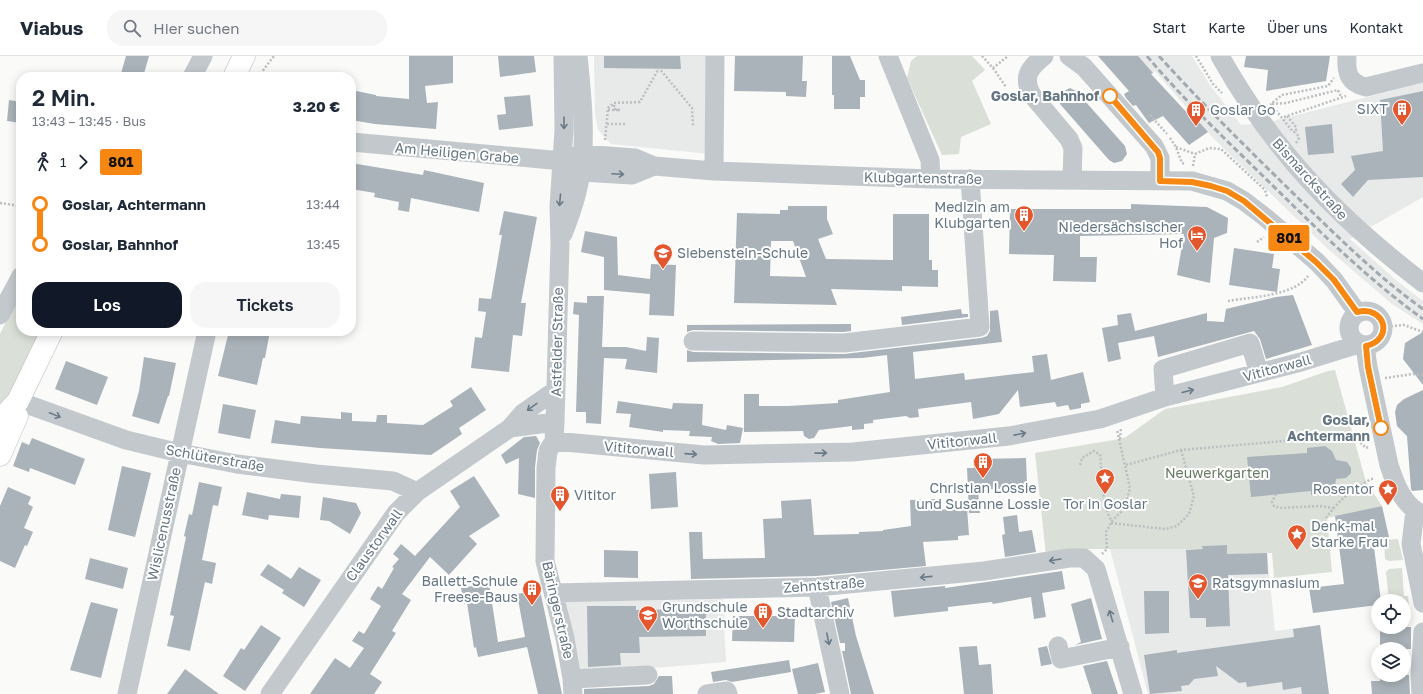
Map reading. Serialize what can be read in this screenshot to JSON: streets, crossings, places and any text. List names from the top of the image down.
{
  "streets": {
    "street": [
      "Am Heiligen Grabe",
      "Klubgartenstraße",
      "Bismarckstraße",
      "Astfelder Straße",
      "Vititorwall",
      "Schlüterstraße",
      "Wislicenusstraße",
      "Claustorwall",
      "Zehntstraße",
      "Bäringerstraße"
    ]
  },
  "crossings": [
    ["Am Heiligen Grabe", "Klubgartenstraße"],
    ["Am Heiligen Grabe", "Astfelder Straße"],
    ["Klubgartenstraße", "Astfelder Straße"],
    ["Klubgartenstraße", "Vititorwall"],
    ["Astfelder Straße", "Vititorwall"],
    ["Astfelder Straße", "Claustorwall"],
    ["Astfelder Straße", "Bäringerstraße"],
    ["Vititorwall", "Bäringerstraße"],
    ["Schlüterstraße", "Wislicenusstraße"],
    ["Schlüterstraße", "Claustorwall"],
    ["Zehntstraße", "Bäringerstraße"]
  ],
  "one_way": ["Vititorwall", "Schlüterstraße", "Zehntstraße"],
  "parks": ["Neuwerkgarten"],
  "places": {
    "other": ["Goslar, Bahnhof", "Goslar, Achtermann"],
    "building": [
      "SIXT",
      "Goslar Go",
      "Medizin am Klubgarten",
      "Christian Lossie und Susanne Lossie",
      "Vititor",
      "Ballett-Schule Freese-Baus",
      "Stadtarchiv"
    ],
    "hotel": ["Niedersächsischer Hof"],
    "school or university": ["Siebenstein-Schule", "Ratsgymnasium", "Grundschule Worthschule"],
    "place": ["Tor in Goslar", "Rosentor", "Denk-mal Starke Frau"]
  },
  "lines": ["bus line 801"],
  "page": {
    "header": "Viabus",
    "search": "Hier suchen",
    "nav": [
      "Start",
      "Karte",
      "Über uns",
      "Kontakt"
    ],
    "on_map": "801",
    "heading": ["2 Min.", "13:43 – 13:45 · Bus", "3.20 €"],
    "legs": ["1", "801"],
    "list": [
      {
        "name": "Goslar, Achtermann",
        "value": "13:44"
      },
      {
        "name": "Goslar, Bahnhof",
        "value": "13:45"
      }
    ],
    "buttons": ["Los", "Tickets"]
  }
}
